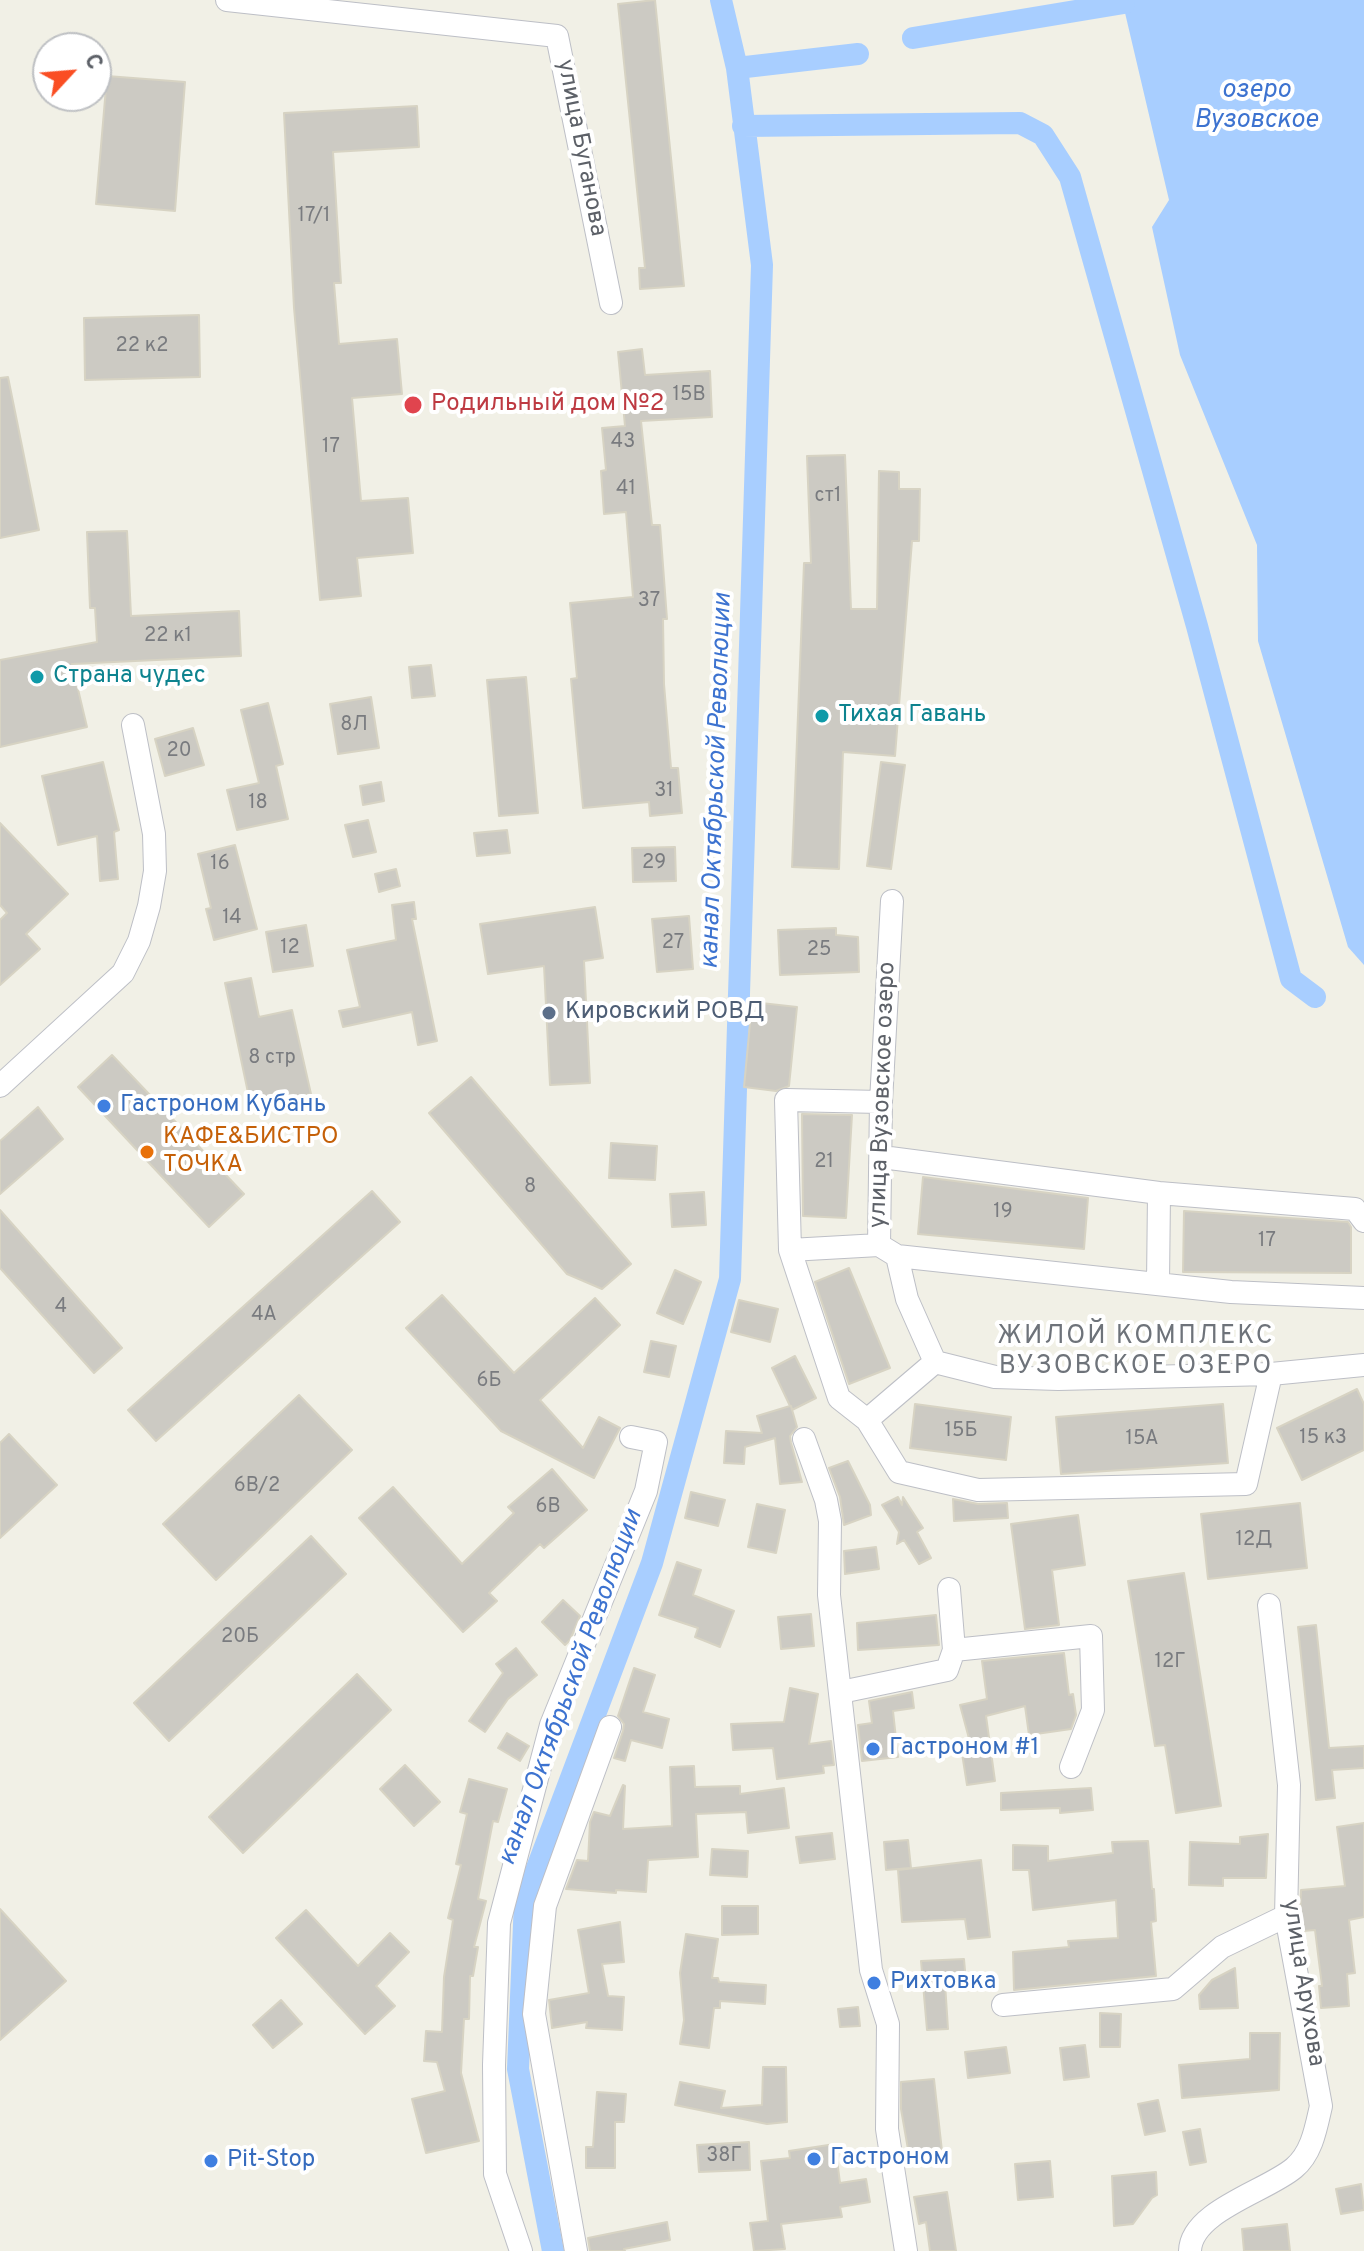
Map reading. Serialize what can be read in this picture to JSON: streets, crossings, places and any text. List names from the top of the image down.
{
  "streets": {
    "street": ["улица Буганова", "улица Вузовское озеро", "улица Арухова"]
  },
  "districts": ["ЖИЛОЙ КОМПЛЕКС ВУЗОВСКОЕ ОЗЕРО"],
  "water": ["озеро Вузовское", "канал Октябрьской Революции"],
  "places": [
    "Родильный дом №2",
    "Страна чудес",
    "Тихая Гавань",
    "Кировский РОВД",
    "Гастроном Кубань",
    "КАФЕ&БИСТРО ТОЧКА",
    "Гастроном #1",
    "Рихтовка",
    "Гастроном",
    "Pit-Stop"
  ],
  "house_numbers": [
    "17/1",
    "22 к2",
    "15В",
    "43",
    "17",
    "41",
    "ст1",
    "37",
    "22 к1",
    "8Л",
    "20",
    "31",
    "18",
    "29",
    "16",
    "14",
    "27",
    "12",
    "25",
    "8 стр",
    "21",
    "8",
    "19",
    "17",
    "4",
    "4А",
    "6Б",
    "15Б",
    "15 к3",
    "15А",
    "6В/2",
    "6В",
    "12Д",
    "20Б",
    "12Г",
    "38Г"
  ],
  "north": "top right"
}
